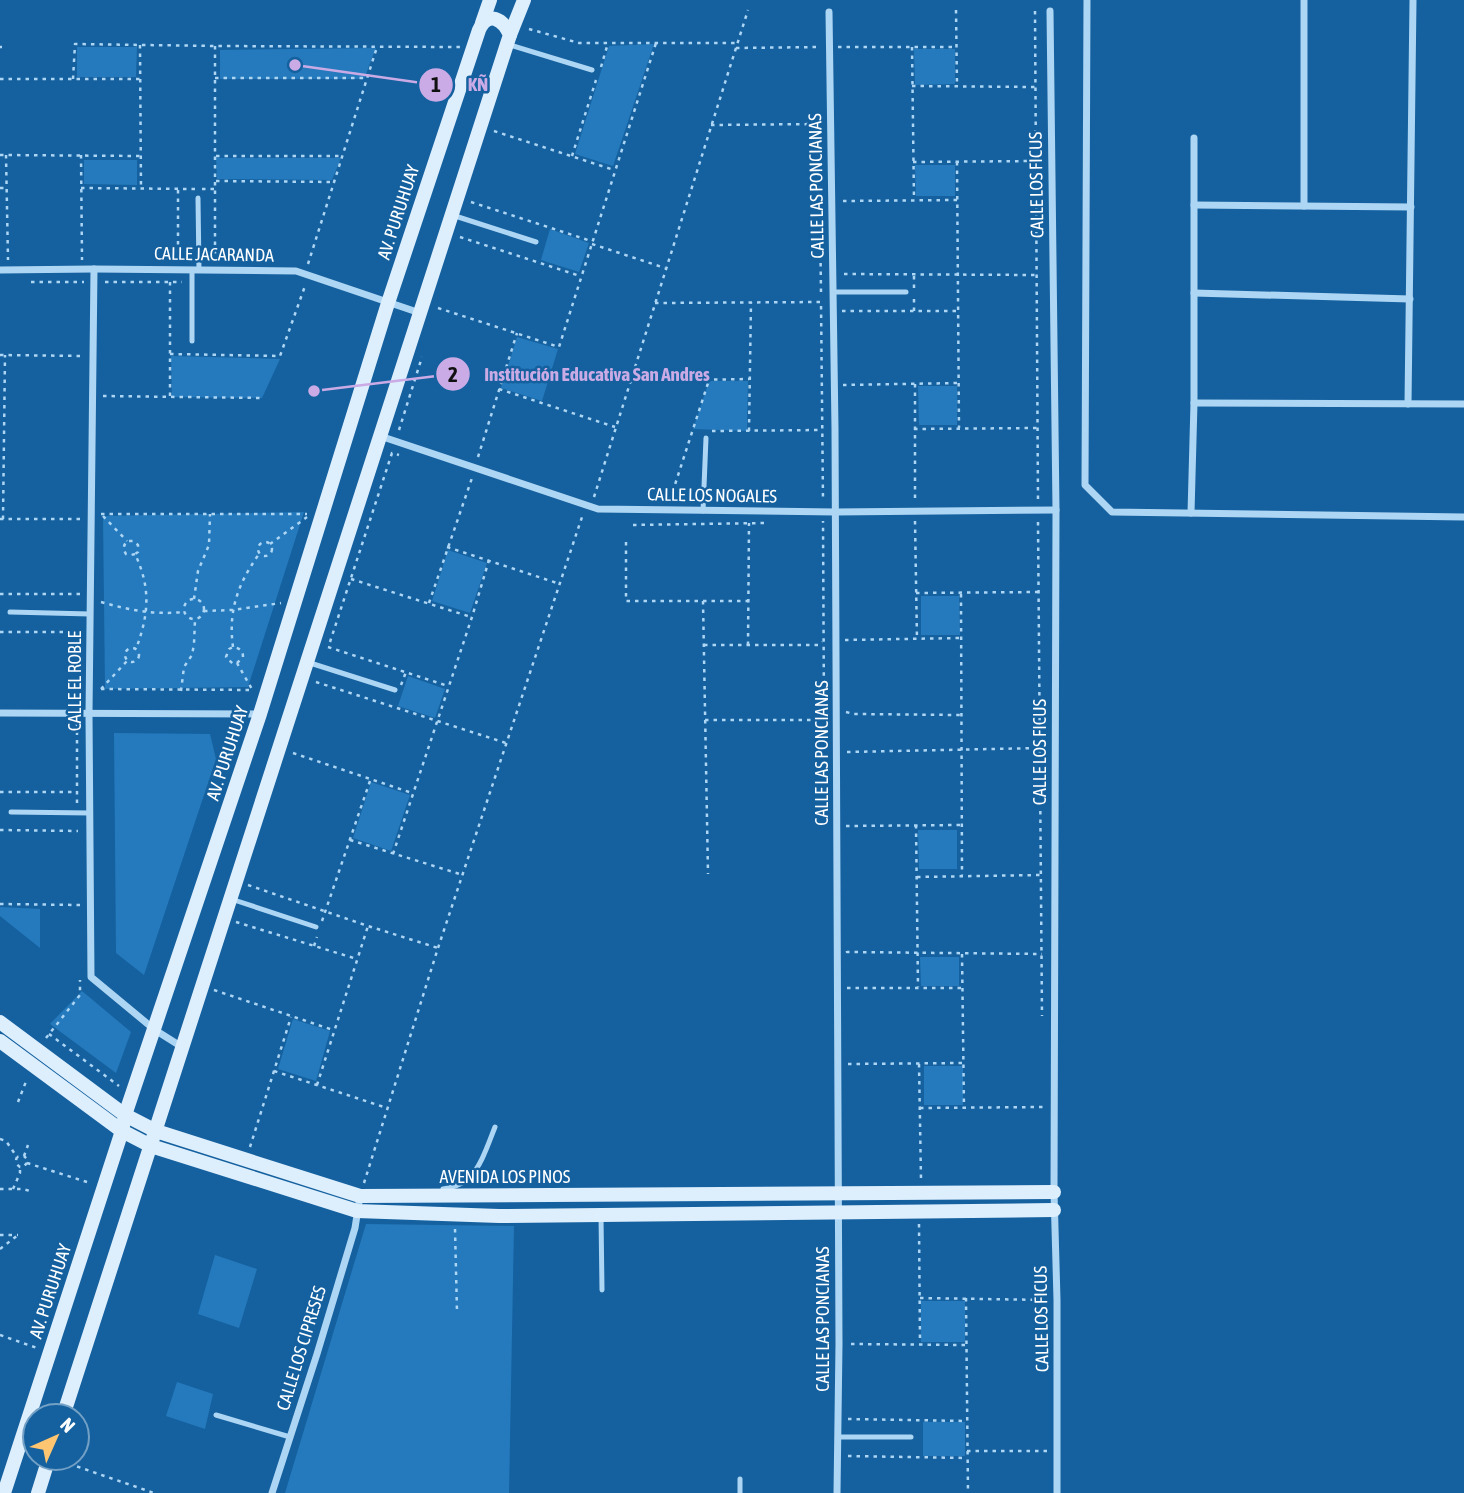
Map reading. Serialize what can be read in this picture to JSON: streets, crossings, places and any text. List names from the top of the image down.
{
  "streets": {
    "main road": ["AV. PURUHUAY", "AVENIDA LOS PINOS"],
    "street": [
      "CALLE LOS FICUS",
      "CALLE LAS PONCIANAS",
      "CALLE JACARANDA",
      "CALLE LOS NOGALES",
      "CALLE EL ROBLE",
      "CALLE LOS CIPRESES"
    ]
  },
  "crossings": [
    ["CALLE LOS FICUS", "CALLE LOS NOGALES"],
    ["CALLE LOS FICUS", "AVENIDA LOS PINOS"],
    ["CALLE LAS PONCIANAS", "CALLE LOS NOGALES"],
    ["CALLE LAS PONCIANAS", "AVENIDA LOS PINOS"],
    ["AV. PURUHUAY", "CALLE JACARANDA"],
    ["AV. PURUHUAY", "CALLE EL ROBLE"],
    ["AV. PURUHUAY", "AVENIDA LOS PINOS"],
    ["CALLE JACARANDA", "CALLE EL ROBLE"],
    ["AVENIDA LOS PINOS", "CALLE LOS CIPRESES"]
  ],
  "places": ["KÑ", "Institución Educativa San Andres"],
  "north": "top right"
}
